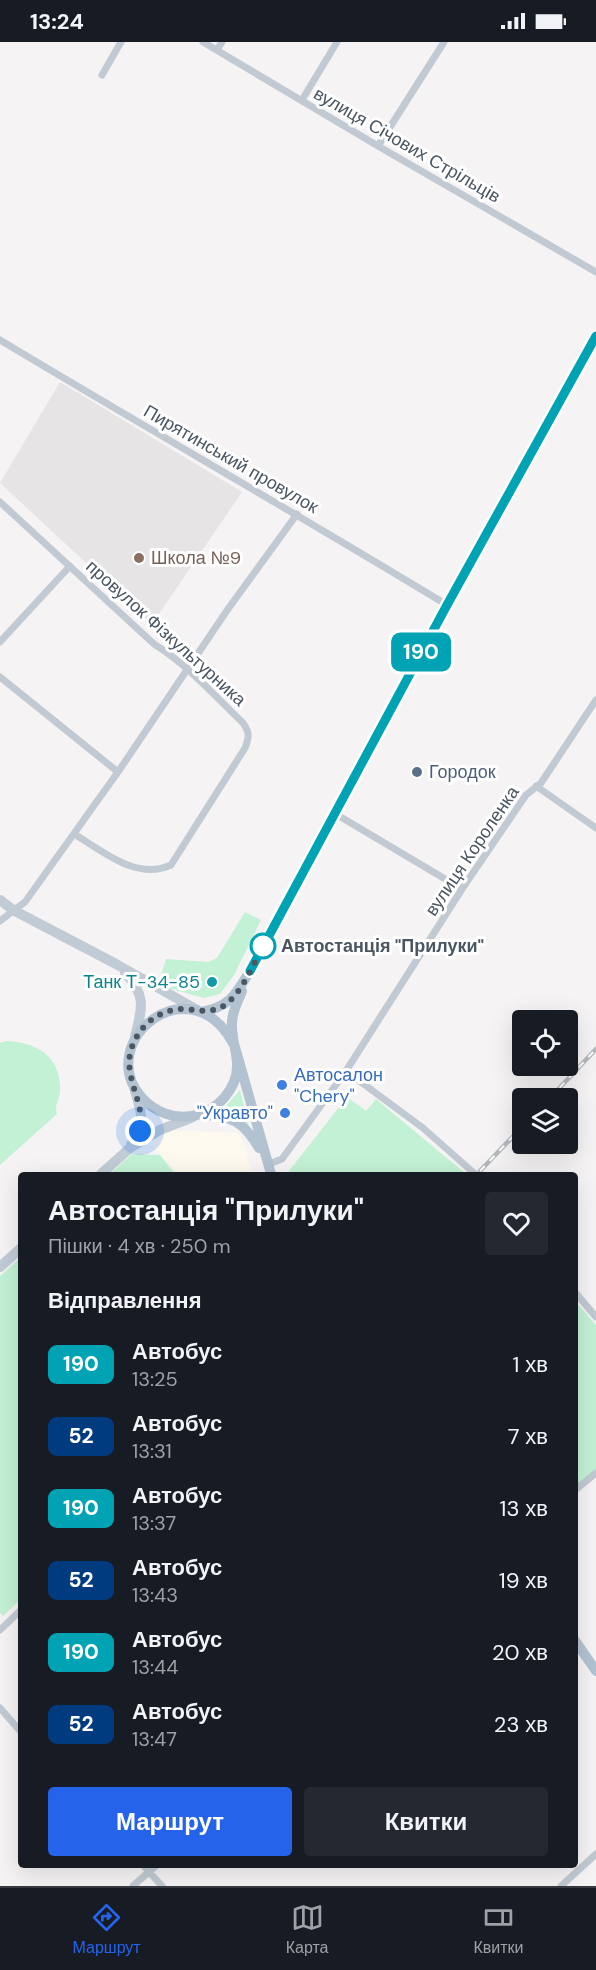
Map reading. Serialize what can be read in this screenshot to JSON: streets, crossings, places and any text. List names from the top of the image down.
{
  "streets": {
    "street": [
      "вулиця Січових Стрільців",
      "Пирятинський провулок",
      "провулок Фізкультурника",
      "вулиця Короленка"
    ]
  },
  "places": [
    "Школа №9",
    "Городок",
    "Автостанція \"Прилуки\"",
    "Танк Т-34-85",
    "Автосалон \"Chery\"",
    "\"Укравто\""
  ],
  "lines": ["bus line 190"],
  "page": {
    "status": "13:24",
    "on_map": "190",
    "heading": [
      ["Автостанція \"Прилуки\"", "Пішки · 4 хв · 250 m"],
      "Відправлення"
    ],
    "list": [
      {
        "mark": "190",
        "name": "Автобус",
        "note": "13:25",
        "value": "1 хв"
      },
      {
        "mark": "52",
        "name": "Автобус",
        "note": "13:31",
        "value": "7 хв"
      },
      {
        "mark": "190",
        "name": "Автобус",
        "note": "13:37",
        "value": "13 хв"
      },
      {
        "mark": "52",
        "name": "Автобус",
        "note": "13:43",
        "value": "19 хв"
      },
      {
        "mark": "190",
        "name": "Автобус",
        "note": "13:44",
        "value": "20 хв"
      },
      {
        "mark": "52",
        "name": "Автобус",
        "note": "13:47",
        "value": "23 хв"
      }
    ],
    "buttons": ["Маршрут", "Квитки"],
    "tabs": ["Маршрут", "Карта", "Квитки"]
  }
}
